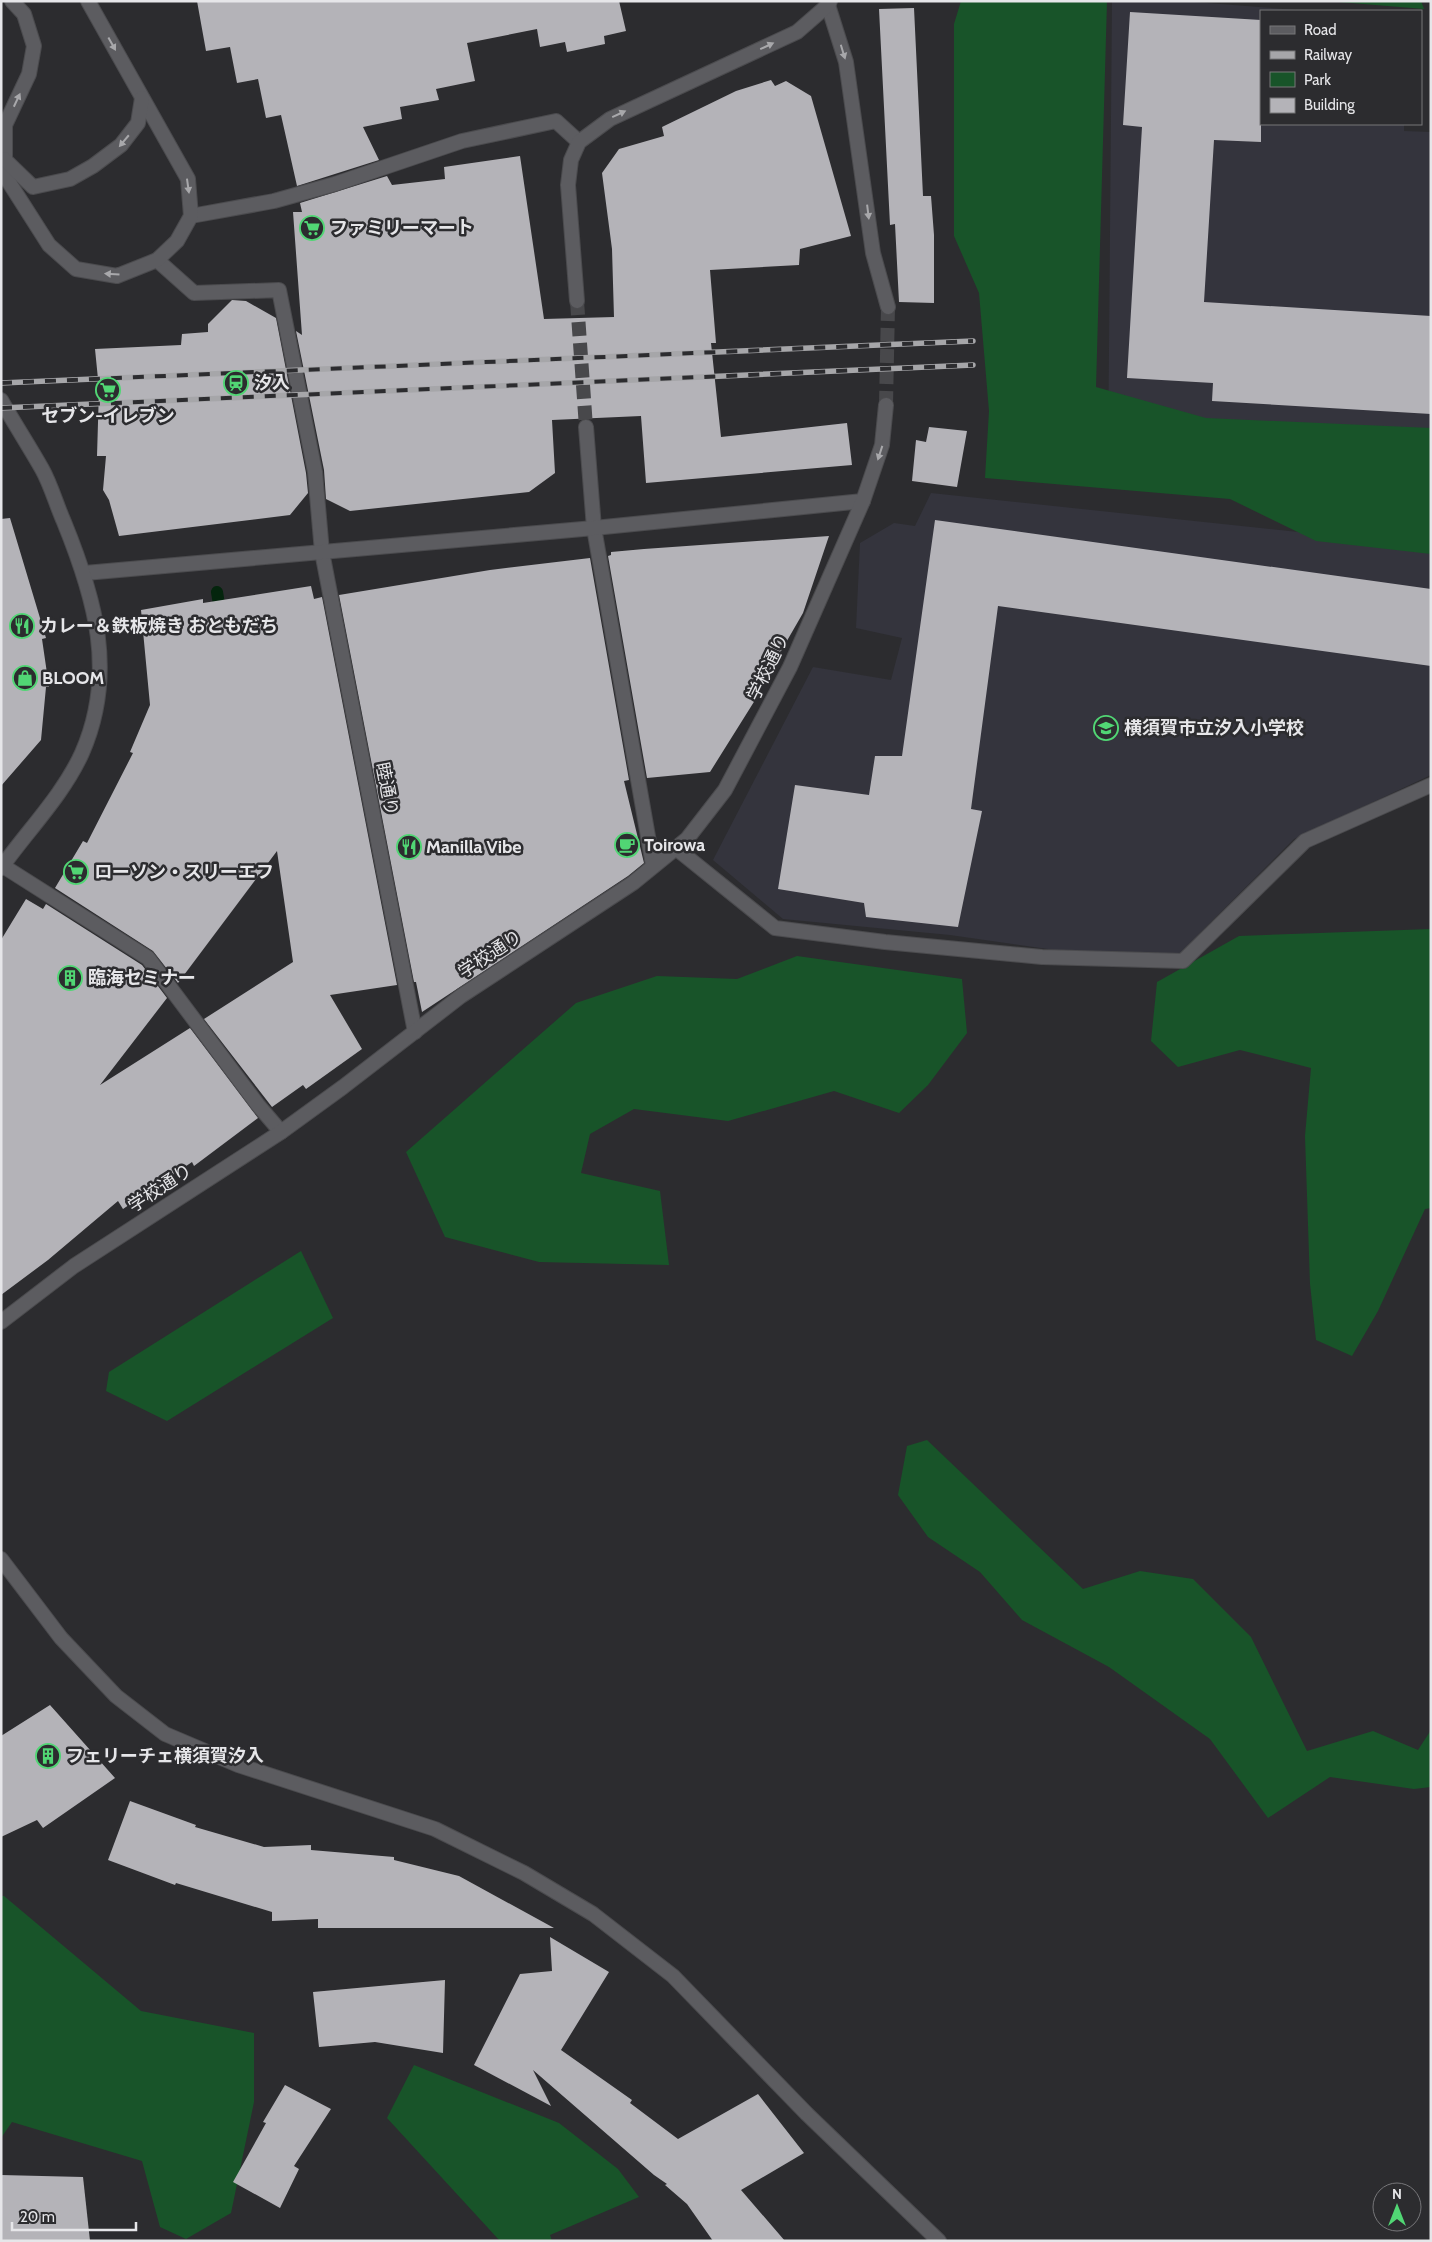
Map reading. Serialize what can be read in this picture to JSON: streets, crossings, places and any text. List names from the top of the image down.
{
  "streets": {
    "street": ["学校通り", "睦通り"]
  },
  "crossings": [
    ["学校通り", "睦通り"]
  ],
  "places": {
    "supermarket": ["ファミリーマート", "セブン-イレブン", "ローソン・スリーエフ"],
    "station": ["汐入"],
    "restaurant": ["カレー＆鉄板焼き おともだち", "Manilla Vibe"],
    "shop": ["BLOOM"],
    "school or university": ["横須賀市立汐入小学校"],
    "cafe": ["Toirowa"],
    "building": ["臨海セミナー", "フェリーチェ横須賀汐入"]
  },
  "legend": [
    "Road",
    "Railway",
    "Park",
    "Building"
  ],
  "scale_bar": "20 m",
  "north": "top"
}
